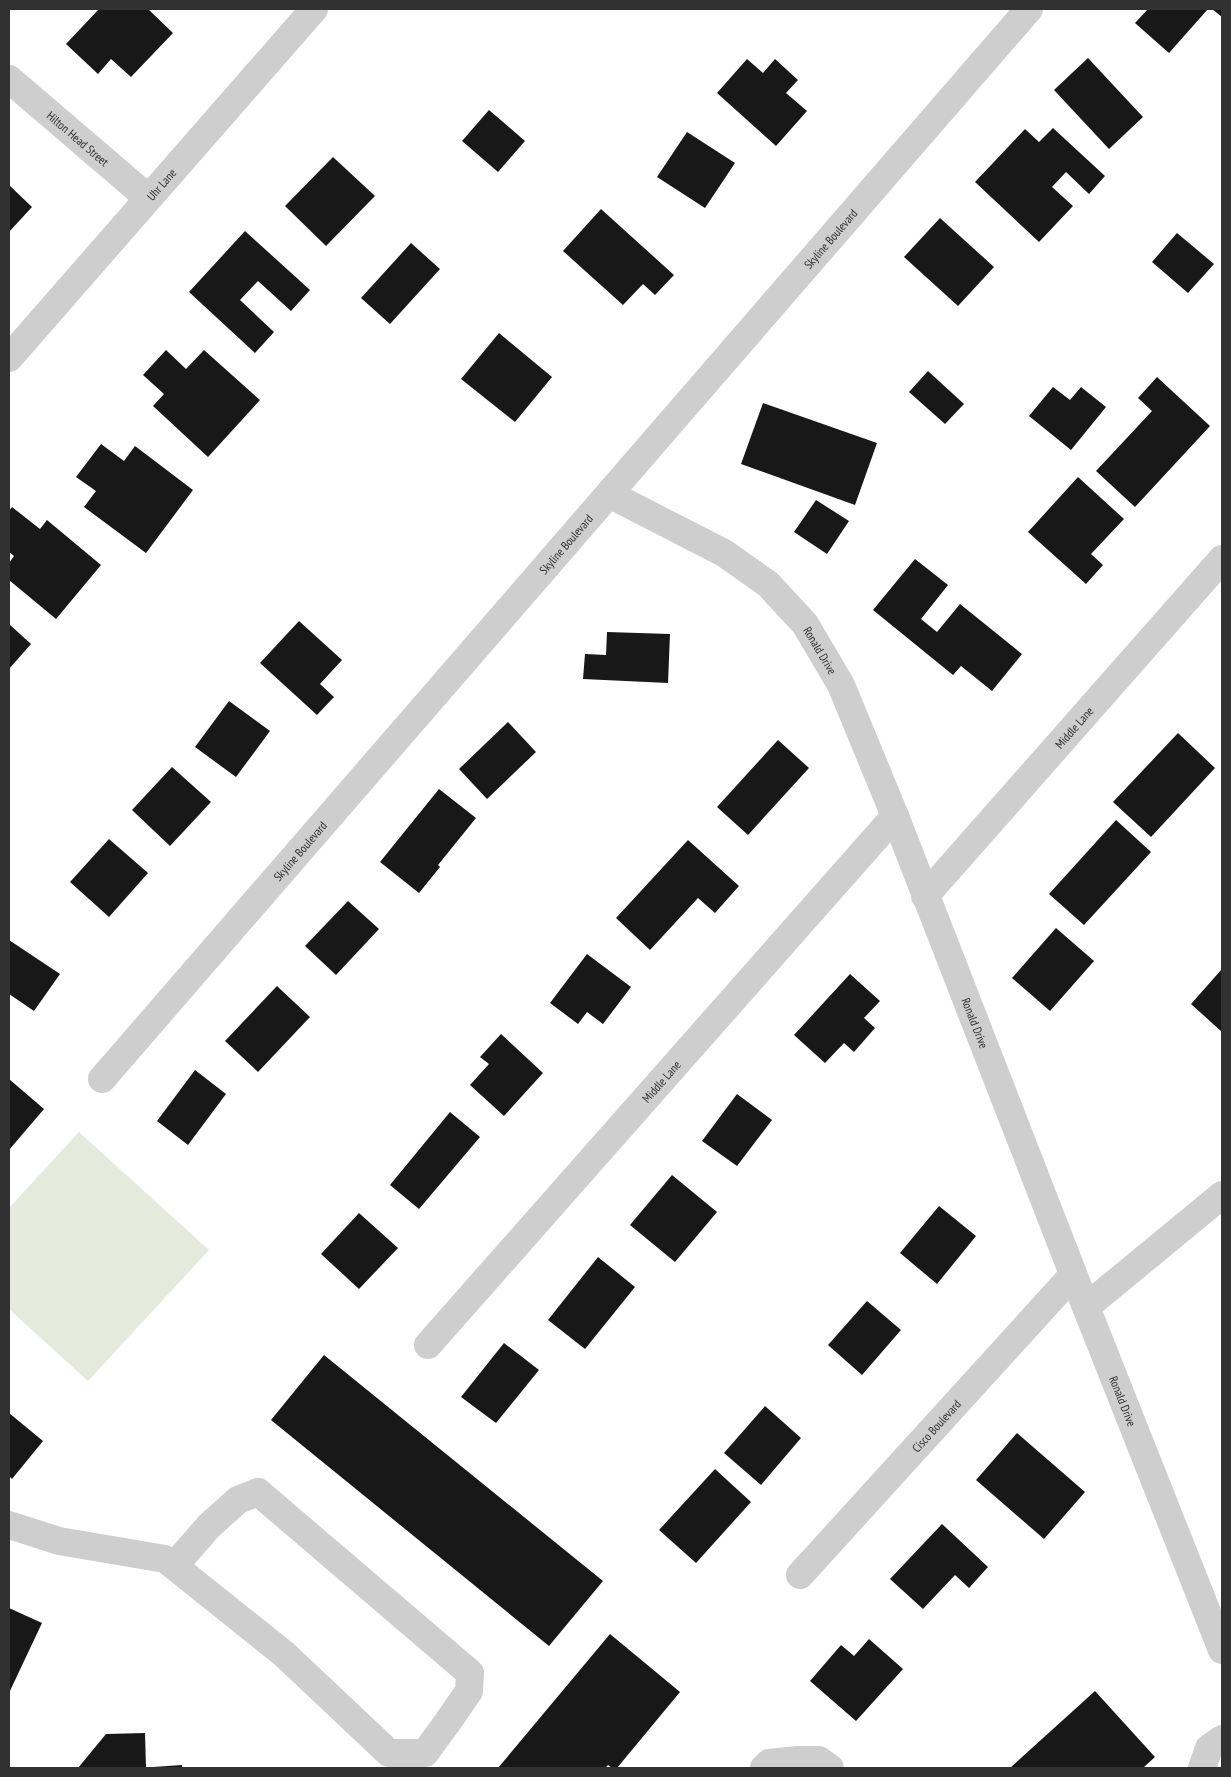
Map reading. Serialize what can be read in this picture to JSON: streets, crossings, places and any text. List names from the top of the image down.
{
  "streets": {
    "street": [
      "Hilton Head Street",
      "Uhr Lane",
      "Skyline Boulevard",
      "Ronald Drive",
      "Middle Lane",
      "Cisco Boulevard"
    ]
  },
  "crossings": [
    ["Hilton Head Street", "Uhr Lane"],
    ["Skyline Boulevard", "Ronald Drive"],
    ["Ronald Drive", "Middle Lane"],
    ["Ronald Drive", "Cisco Boulevard"]
  ]
}
